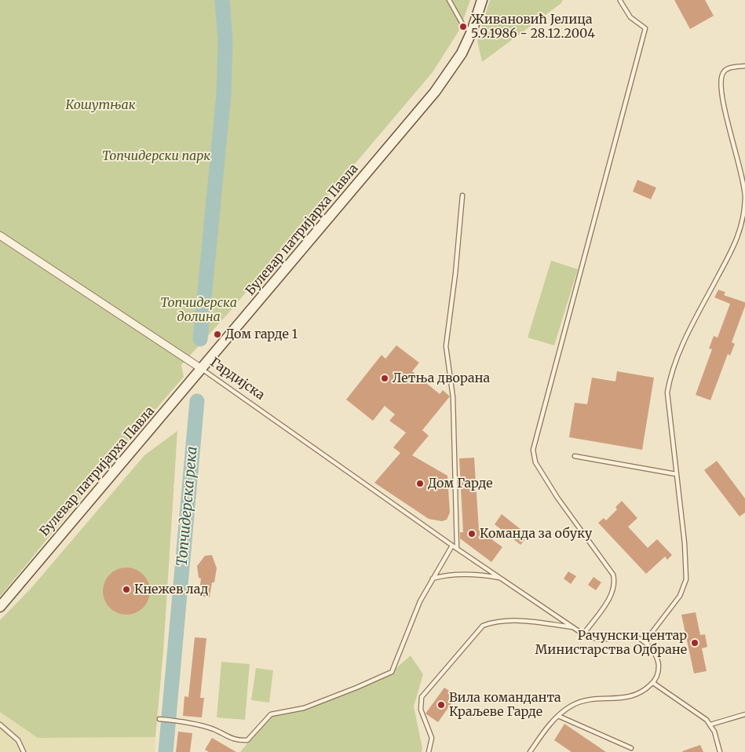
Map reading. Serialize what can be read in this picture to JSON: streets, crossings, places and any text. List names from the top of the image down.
{
  "streets": {
    "main road": ["Булевар патријарха Павла"],
    "street": ["Гардијска"]
  },
  "crossings": [
    ["Булевар патријарха Павла", "Гардијска"]
  ],
  "water": ["Топчидерска река"],
  "parks": ["Кошутњак", "Топчидерски парк", "Топчидерска долина"],
  "places": [
    "Живановић Јелица 5.9.1986 - 28.12.2004",
    "Дом гарде 1",
    "Летња дворана",
    "Дом Гарде",
    "Команда за обуку",
    "Кнежев лад",
    "Рачунски центар Министарства Одбране",
    "Вила команданта Краљеве Гарде"
  ]
}
